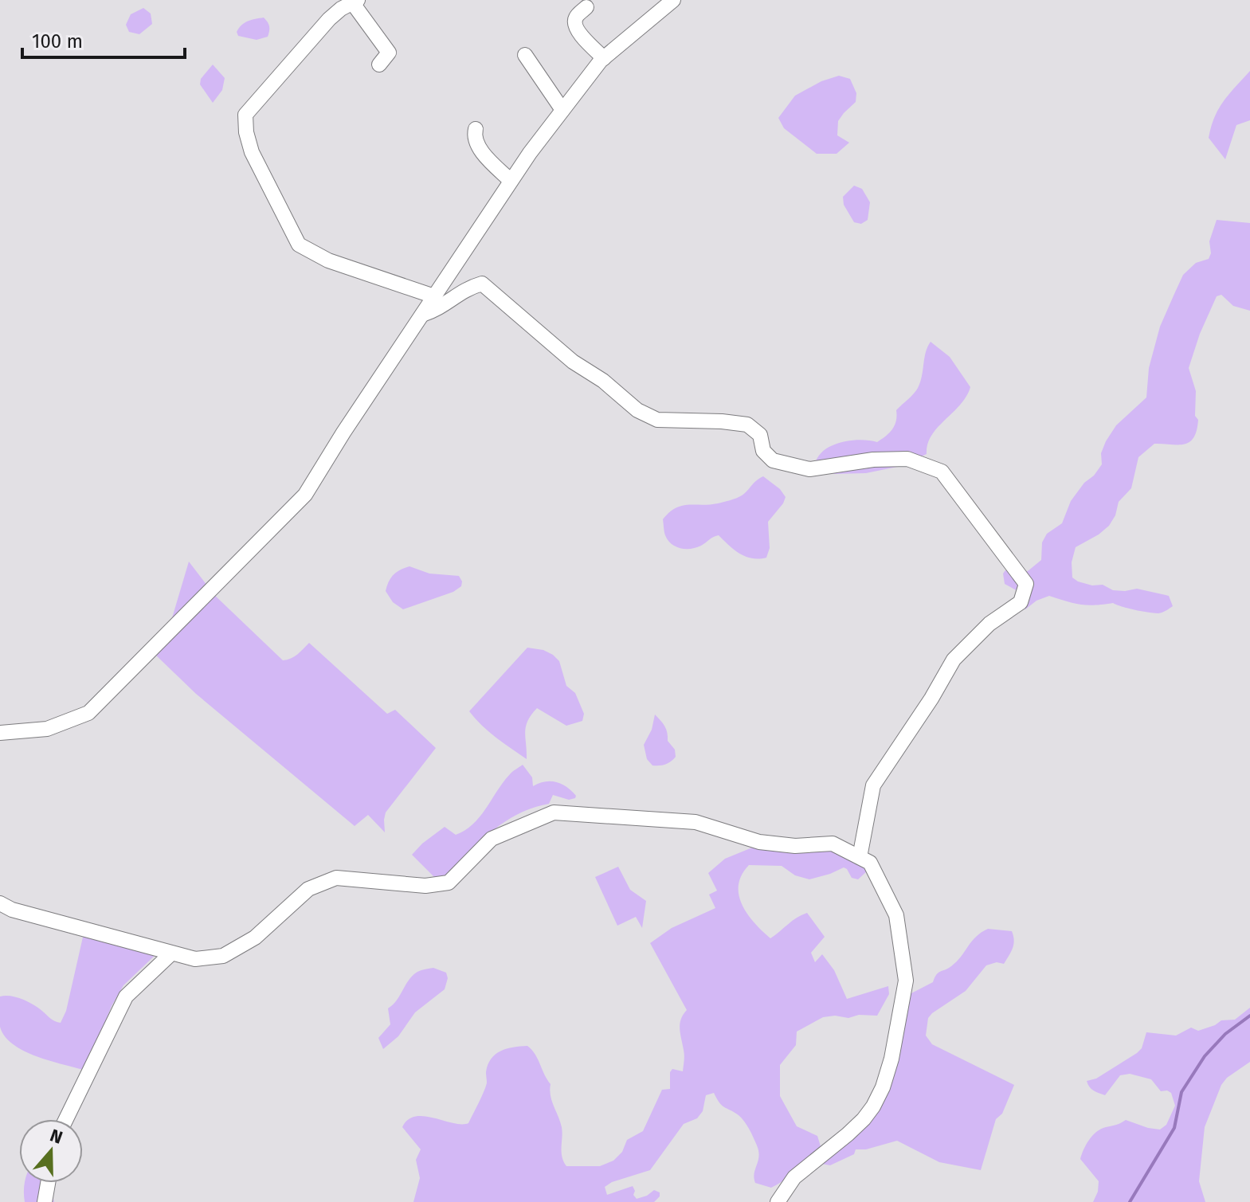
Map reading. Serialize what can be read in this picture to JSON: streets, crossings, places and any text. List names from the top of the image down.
{
  "scale_bar": "100 m",
  "north": "top"
}
